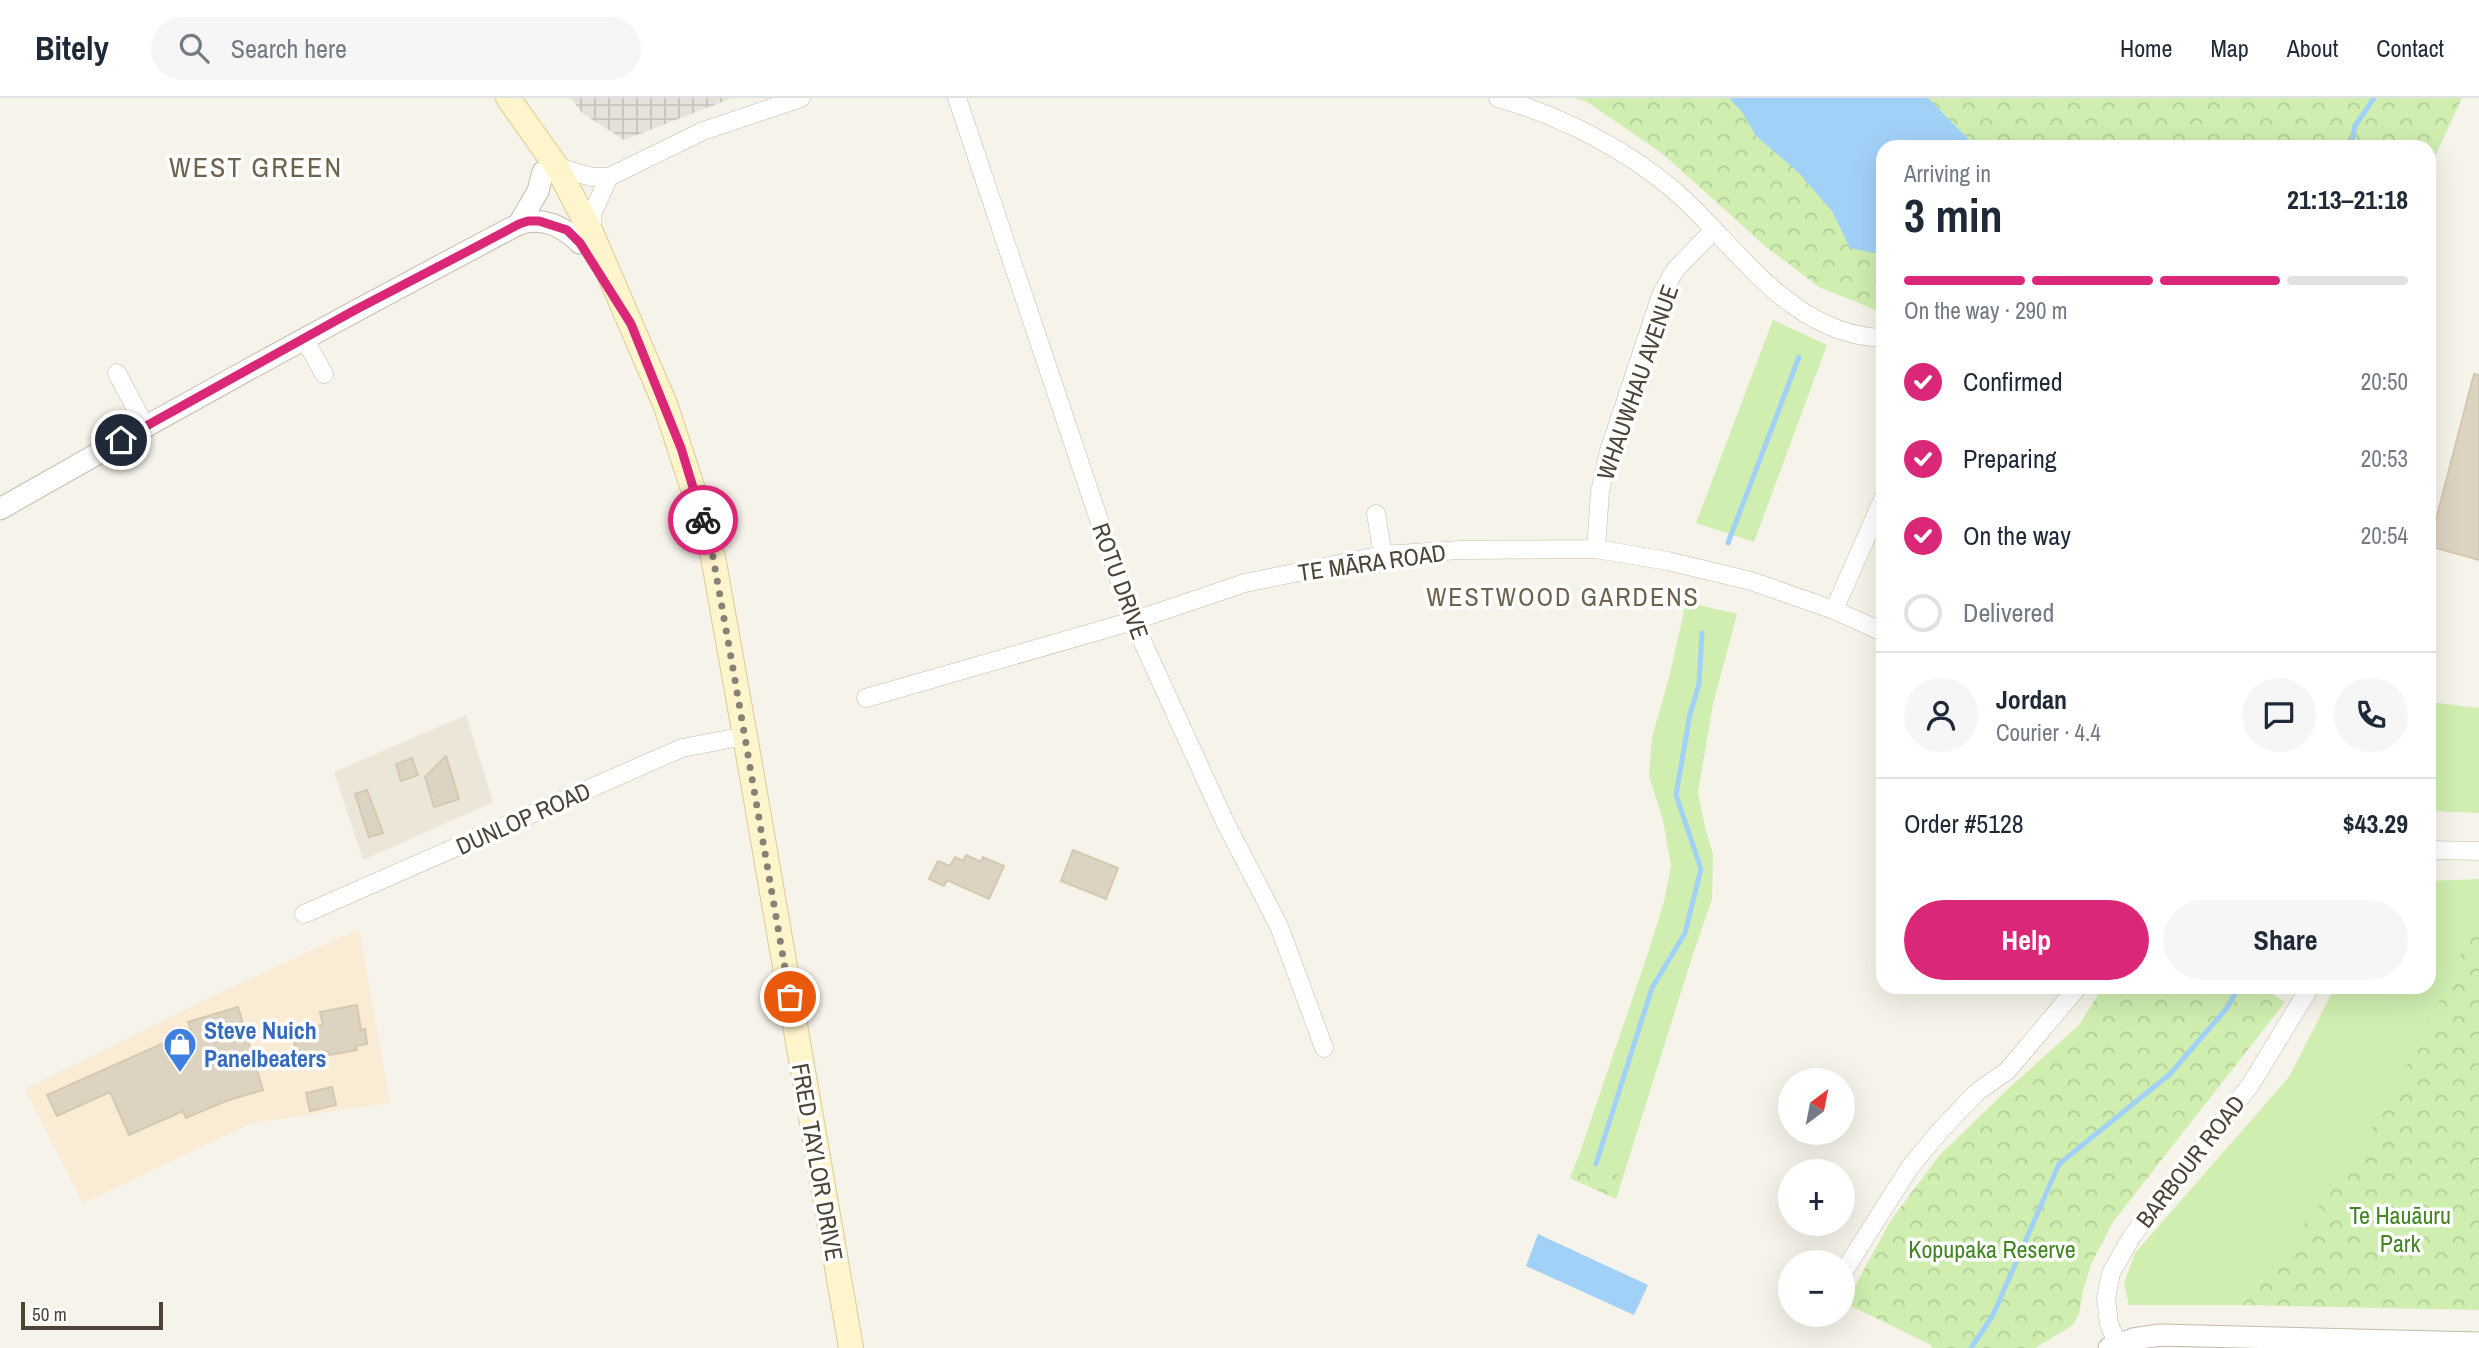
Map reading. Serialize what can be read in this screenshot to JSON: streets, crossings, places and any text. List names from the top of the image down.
{
  "streets": {
    "main road": ["FRED TAYLOR DRIVE"],
    "street": [
      "WHAUWHAU AVENUE",
      "TE MĀRA ROAD",
      "ROTU DRIVE",
      "DUNLOP ROAD",
      "BARBOUR ROAD"
    ]
  },
  "crossings": [
    ["WHAUWHAU AVENUE", "TE MĀRA ROAD"],
    ["TE MĀRA ROAD", "ROTU DRIVE"],
    ["DUNLOP ROAD", "FRED TAYLOR DRIVE"]
  ],
  "districts": ["WEST GREEN", "WESTWOOD GARDENS"],
  "parks": ["Te Hauāuru Park", "Kopupaka Reserve"],
  "places": {
    "shop": ["Steve Nuich Panelbeaters"]
  },
  "scale_bar": "50 m",
  "north": "top right",
  "page": {
    "header": "Bitely",
    "search": "Search here",
    "nav": [
      "Home",
      "Map",
      "About",
      "Contact"
    ],
    "heading": ["3 min", "Arriving in", "21:13–21:18"],
    "panel": [
      "Jordan",
      "Courier · 4.4",
      "Order #5128",
      "$43.29"
    ],
    "bar": "On the way · 290 m",
    "list": [
      ["Confirmed", "20:50"],
      ["Preparing", "20:53"],
      ["On the way", "20:54"],
      "Delivered"
    ],
    "buttons": ["Help", "Share"],
    "map_buttons": ["+", "−"],
    "scale": "50 m"
  }
}
